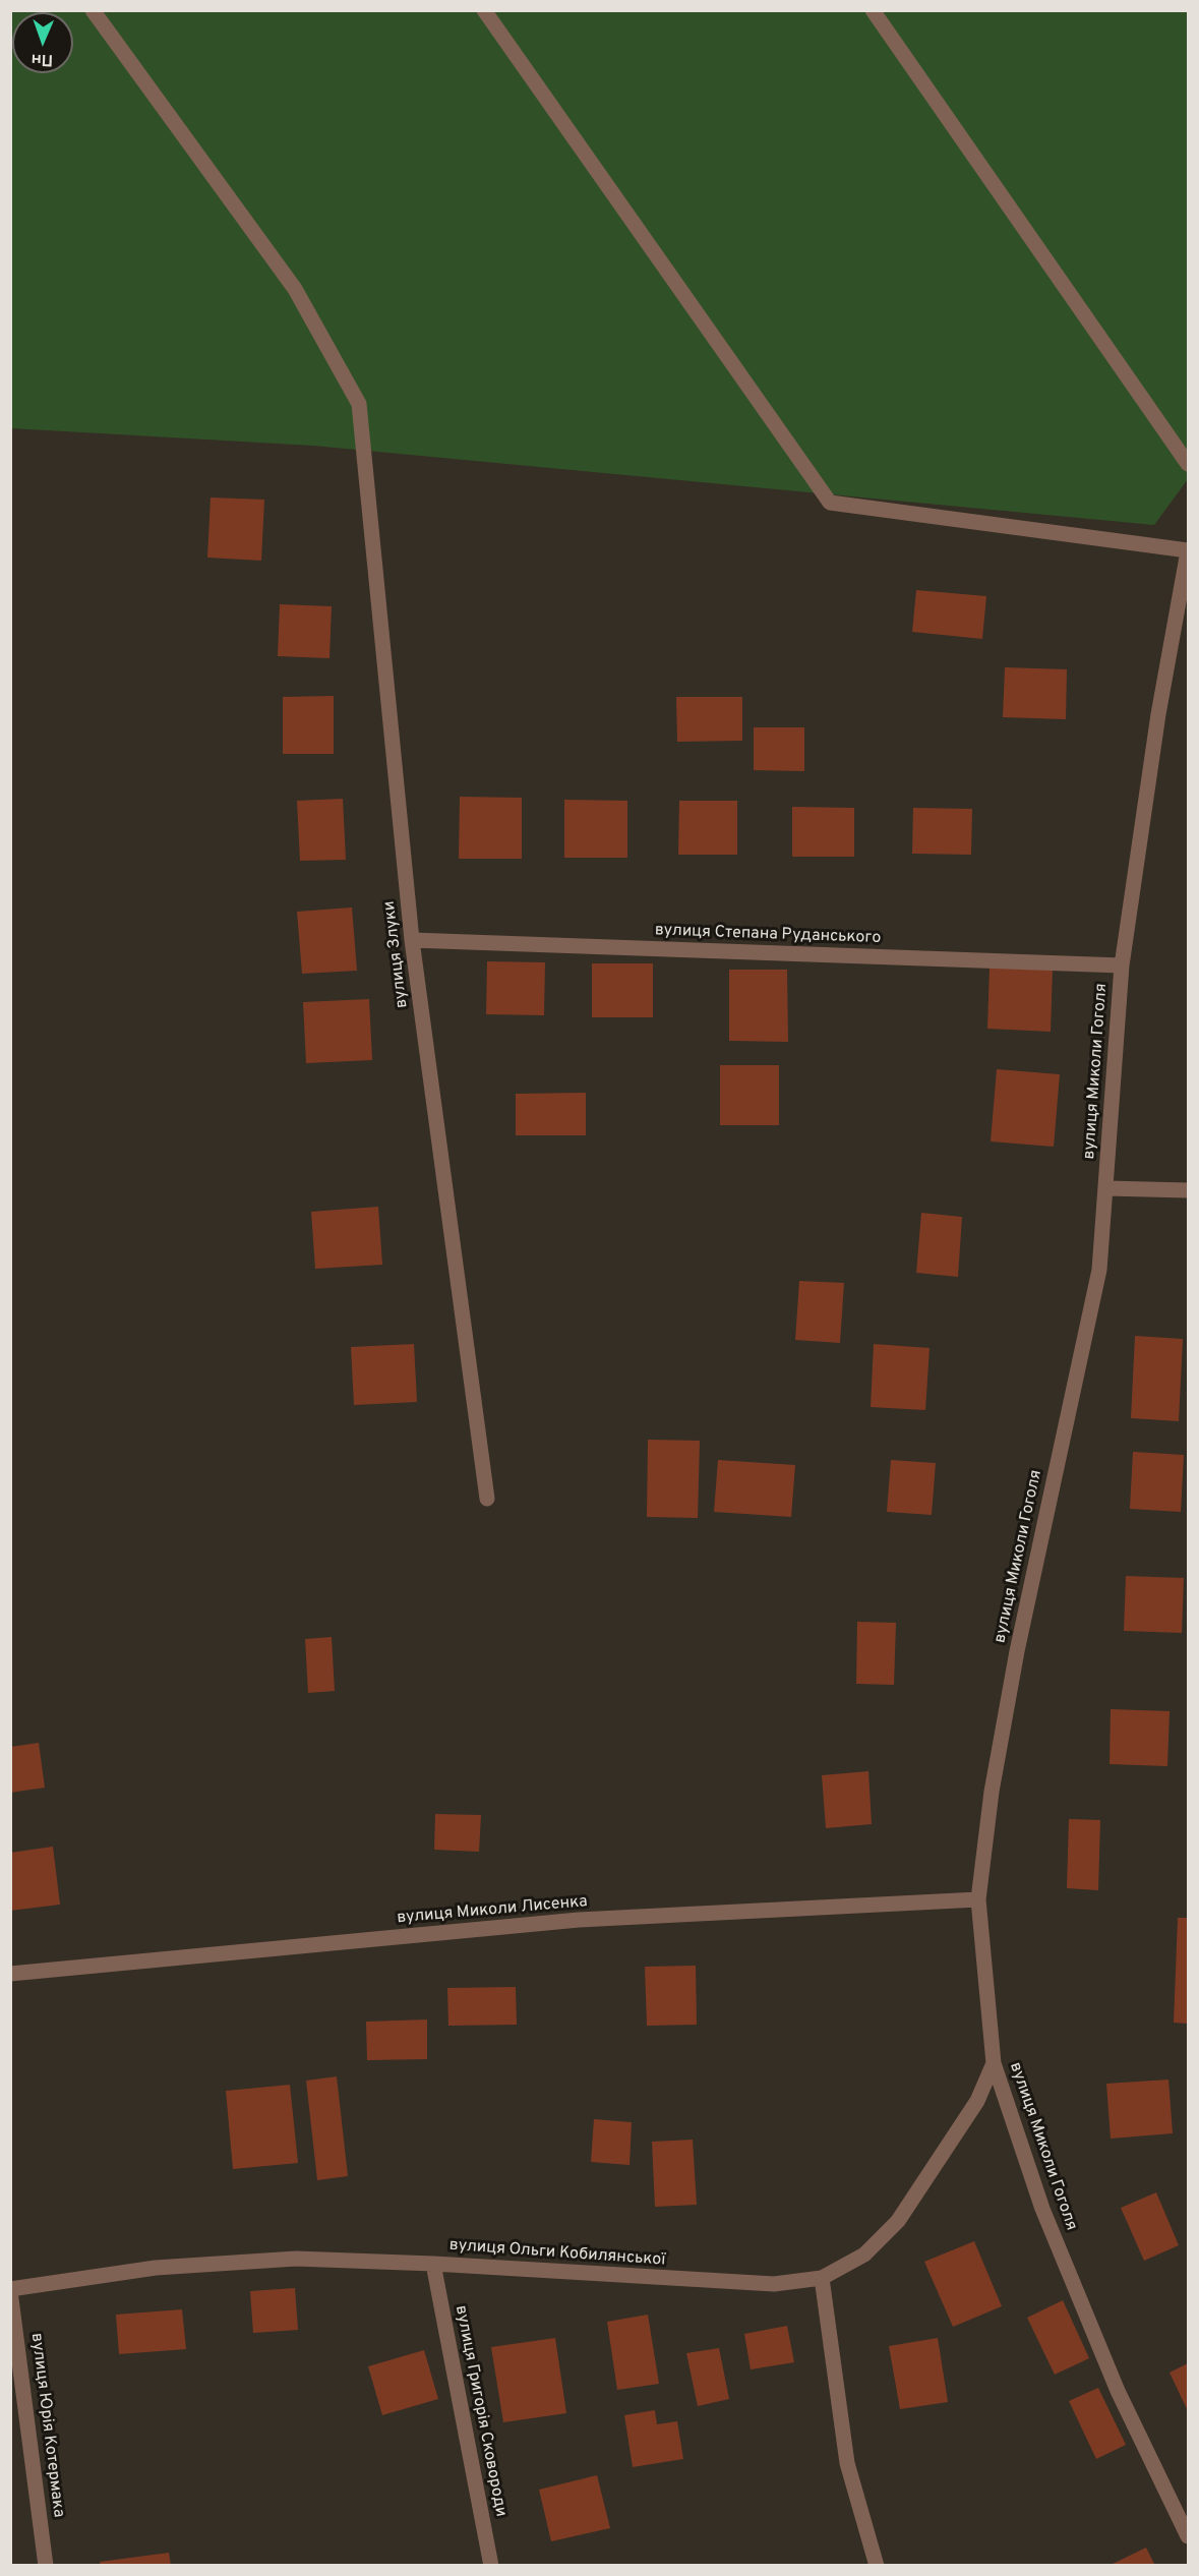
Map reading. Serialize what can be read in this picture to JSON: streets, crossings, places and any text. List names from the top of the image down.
{
  "streets": {
    "street": [
      "вулиця Степана Руданського",
      "вулиця Злуки",
      "вулиця Миколи Гоголя",
      "вулиця Миколи Лисенка",
      "вулиця Ольги Кобилянської",
      "вулиця Григорія Сковороди",
      "вулиця Юрія Котермака"
    ]
  },
  "crossings": [
    ["вулиця Степана Руданського", "вулиця Злуки"],
    ["вулиця Степана Руданського", "вулиця Миколи Гоголя"],
    ["вулиця Миколи Гоголя", "вулиця Миколи Лисенка"],
    ["вулиця Миколи Гоголя", "вулиця Ольги Кобилянської"],
    ["вулиця Ольги Кобилянської", "вулиця Григорія Сковороди"],
    ["вулиця Ольги Кобилянської", "вулиця Юрія Котермака"]
  ],
  "north": "bottom"
}
